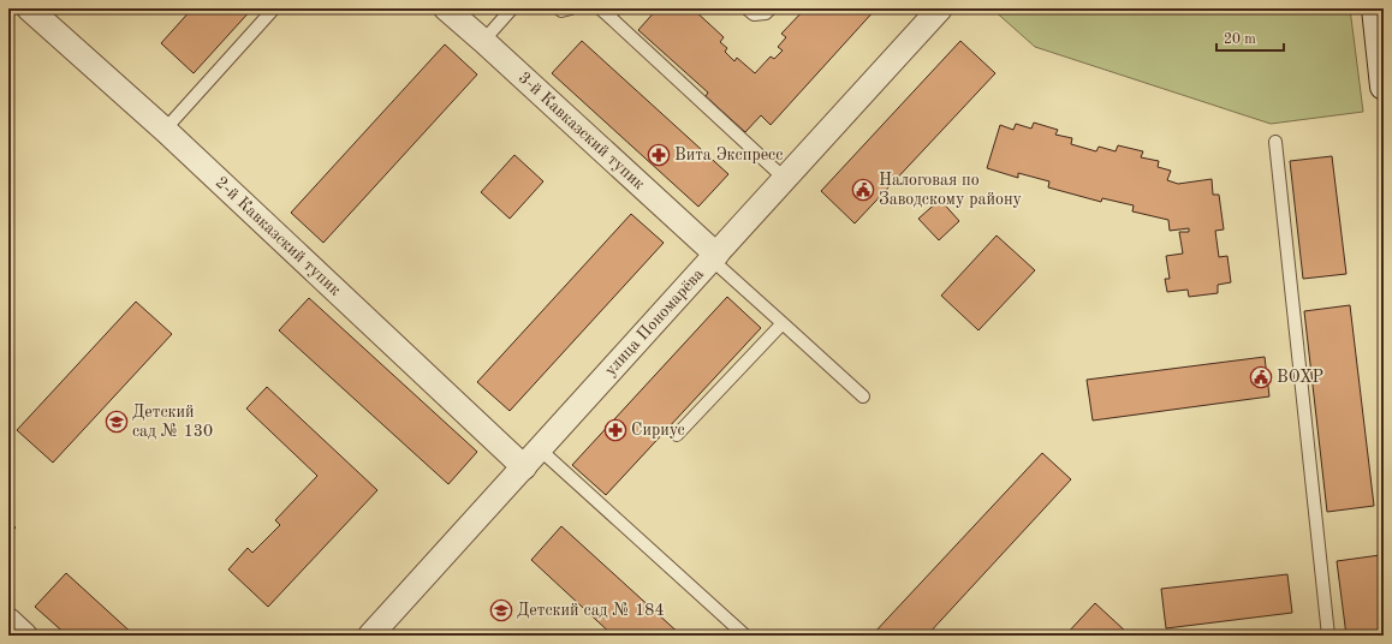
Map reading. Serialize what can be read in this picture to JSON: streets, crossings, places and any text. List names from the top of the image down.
{
  "streets": {
    "street": ["3-й Кавказский тупик", "2-й Кавказский тупик", "улица Пономарёва"]
  },
  "crossings": [
    ["3-й Кавказский тупик", "улица Пономарёва"],
    ["2-й Кавказский тупик", "улица Пономарёва"]
  ],
  "places": {
    "pharmacy": ["Вита Экспресс", "Сириус"],
    "public building": ["Налоговая по Заводскому району", "ВОХР"],
    "school or university": ["Детский сад № 130", "Детский сад № 184"]
  },
  "scale_bar": "20 m"
}
